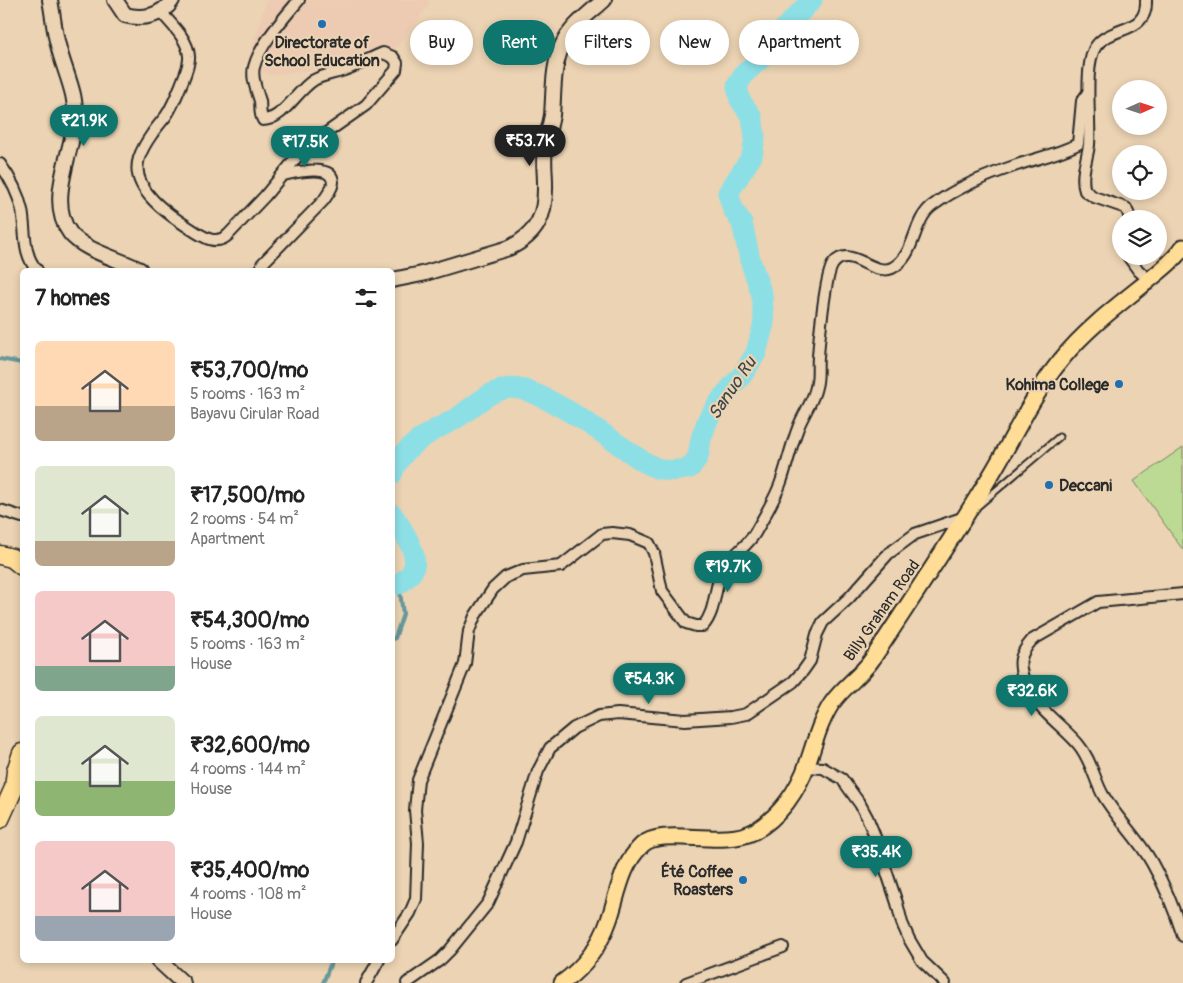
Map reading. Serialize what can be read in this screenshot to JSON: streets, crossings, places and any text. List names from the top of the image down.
{
  "streets": {
    "main road": ["Billy Graham Road"]
  },
  "water": ["Sanuo Ru"],
  "places": [
    "Directorate of School Education",
    "Kohima College",
    "Deccani",
    "Été Coffee Roasters"
  ],
  "north": "right",
  "page": {
    "chip": [
      "Buy",
      "Rent",
      "Filters",
      "New",
      "Apartment"
    ],
    "price": [
      "₹21.9K",
      "₹53.7K",
      "₹17.5K",
      "₹19.7K",
      "₹54.3K",
      "₹32.6K",
      "₹35.4K"
    ],
    "heading": "7 homes",
    "list": [
      {
        "name": "₹53,700/mo",
        "note": "5 rooms · 163 m² · Bayavu Cirular Road"
      },
      {
        "name": "₹17,500/mo",
        "note": "2 rooms · 54 m² · Apartment"
      },
      {
        "name": "₹54,300/mo",
        "note": "5 rooms · 163 m² · House"
      },
      {
        "name": "₹32,600/mo",
        "note": "4 rooms · 144 m² · House"
      },
      {
        "name": "₹35,400/mo",
        "note": "4 rooms · 108 m² · House"
      }
    ]
  }
}
